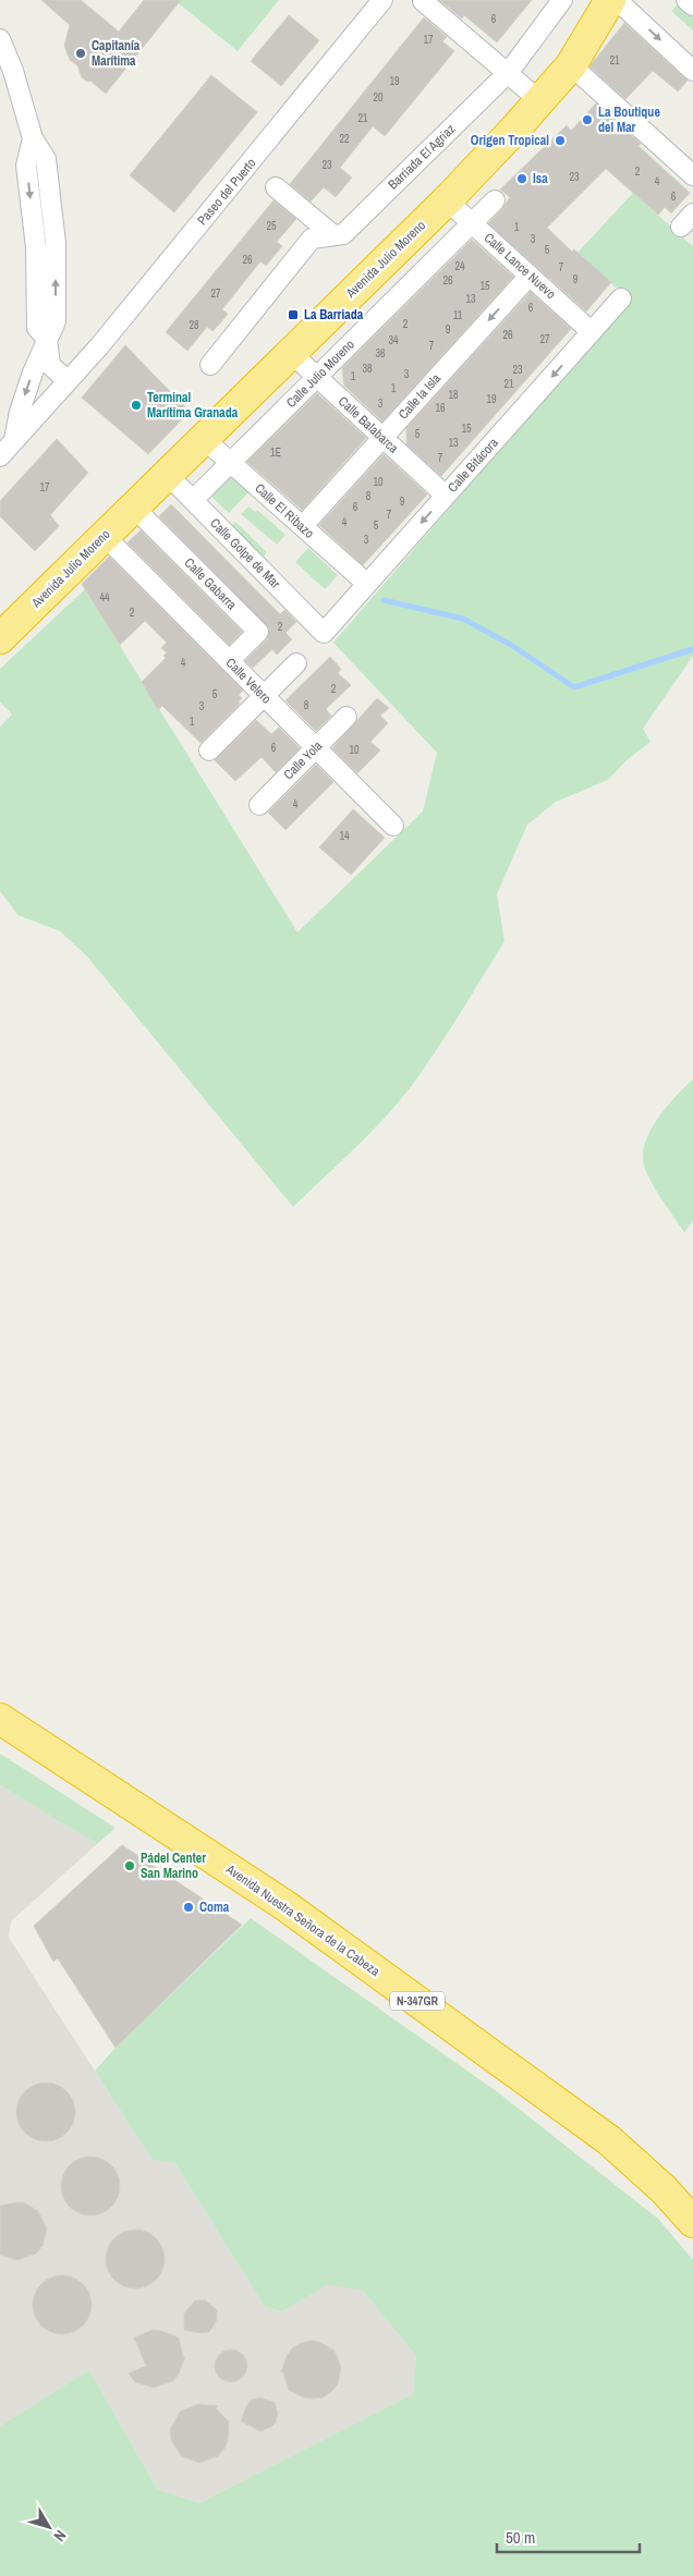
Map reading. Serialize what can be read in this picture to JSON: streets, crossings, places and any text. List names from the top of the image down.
{
  "streets": {
    "highway": ["Avenida Julio Moreno", "Avenida Nuestra Señora de la Cabeza", "N-347GR"],
    "street": [
      "Barriada El Agriaz",
      "Paseo del Puerto",
      "Calle Lance Nuevo",
      "Calle Julio Moreno",
      "Calle la Isla",
      "Calle Balabarca",
      "Calle Bitácora",
      "Calle El Ribazo",
      "Calle Golpe de Mar",
      "Calle Gabarra",
      "Calle Velero",
      "Calle Yola"
    ]
  },
  "crossings": [
    ["Avenida Julio Moreno", "Calle Lance Nuevo"],
    ["Avenida Julio Moreno", "Calle Balabarca"],
    ["Avenida Julio Moreno", "Calle El Ribazo"],
    ["Avenida Julio Moreno", "Calle Golpe de Mar"],
    ["Avenida Julio Moreno", "Calle Gabarra"],
    ["Avenida Julio Moreno", "Calle Velero"],
    ["Calle Lance Nuevo", "Calle Julio Moreno"],
    ["Calle Lance Nuevo", "Calle la Isla"],
    ["Calle Lance Nuevo", "Calle Bitácora"],
    ["Calle Julio Moreno", "Calle Balabarca"],
    ["Calle Julio Moreno", "Calle El Ribazo"],
    ["Calle Julio Moreno", "Calle Golpe de Mar"],
    ["Calle la Isla", "Calle Balabarca"],
    ["Calle Balabarca", "Calle Bitácora"],
    ["Calle Bitácora", "Calle El Ribazo"],
    ["Calle Bitácora", "Calle Golpe de Mar"],
    ["Calle Gabarra", "Calle Velero"],
    ["Calle Velero", "Calle Yola"]
  ],
  "one_way": ["Calle la Isla", "Calle Bitácora"],
  "places": {
    "other": [
      "Capitanía Marítima",
      "La Boutique del Mar",
      "Origen Tropical",
      "Isa",
      "Terminal Marítima Granada",
      "Pádel Center San Marino",
      "Coma"
    ],
    "transit": ["La Barriada"]
  },
  "house_numbers": [
    "6",
    "17",
    "21",
    "19",
    "20",
    "21",
    "22",
    "23",
    "2",
    "23",
    "4",
    "6",
    "25",
    "1",
    "3",
    "5",
    "26",
    "24",
    "7",
    "9",
    "26",
    "15",
    "27",
    "13",
    "6",
    "11",
    "2",
    "28",
    "9",
    "26",
    "27",
    "34",
    "7",
    "36",
    "38",
    "23",
    "3",
    "1",
    "21",
    "1",
    "18",
    "19",
    "3",
    "16",
    "15",
    "5",
    "13",
    "1E",
    "7",
    "10",
    "17",
    "8",
    "9",
    "6",
    "7",
    "4",
    "5",
    "3",
    "44",
    "2",
    "2",
    "4",
    "2",
    "5",
    "8",
    "3",
    "1",
    "6",
    "10",
    "4",
    "14"
  ],
  "scale_bar": "50 m",
  "north": "bottom right"
}
